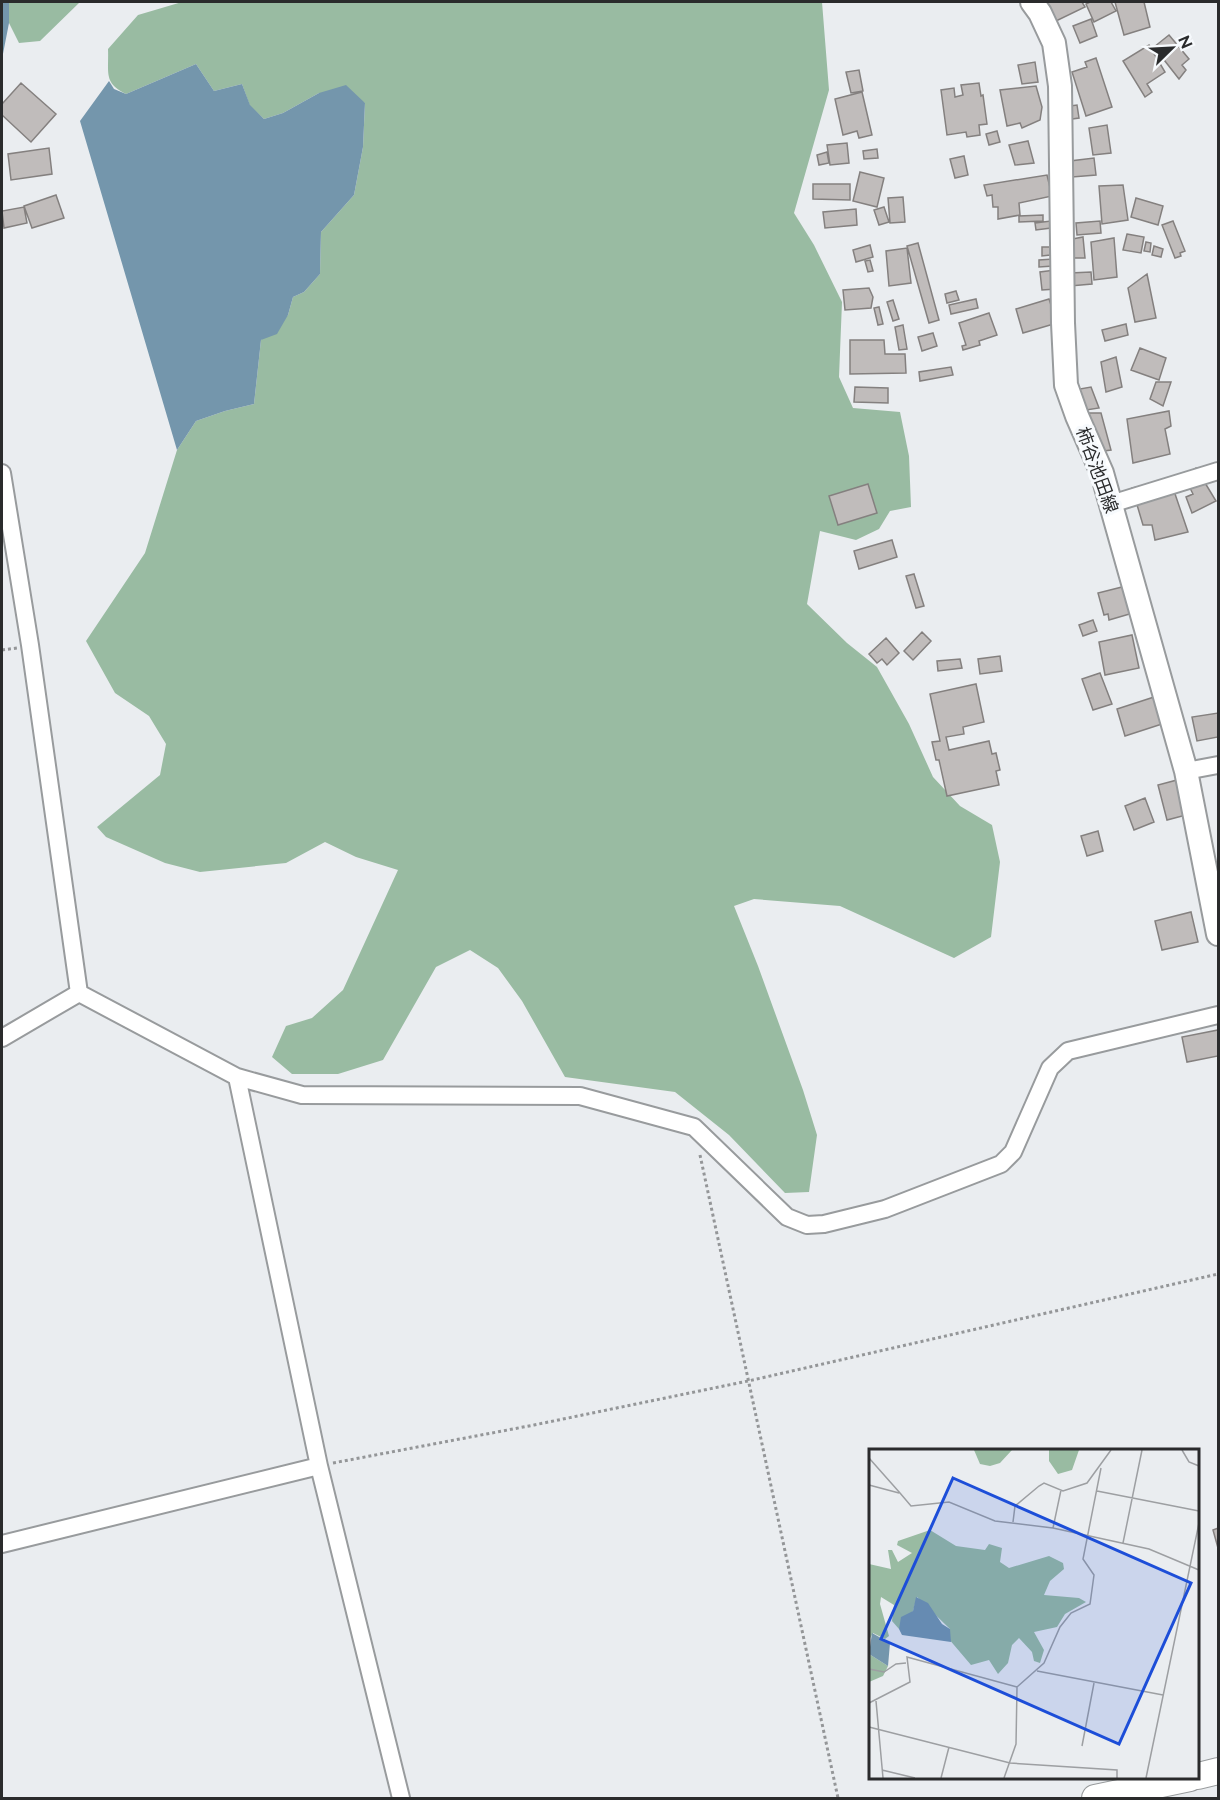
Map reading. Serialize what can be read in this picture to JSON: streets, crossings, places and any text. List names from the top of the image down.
{
  "streets": {
    "main road": ["柿谷池田線"]
  },
  "north": "top right"
}
